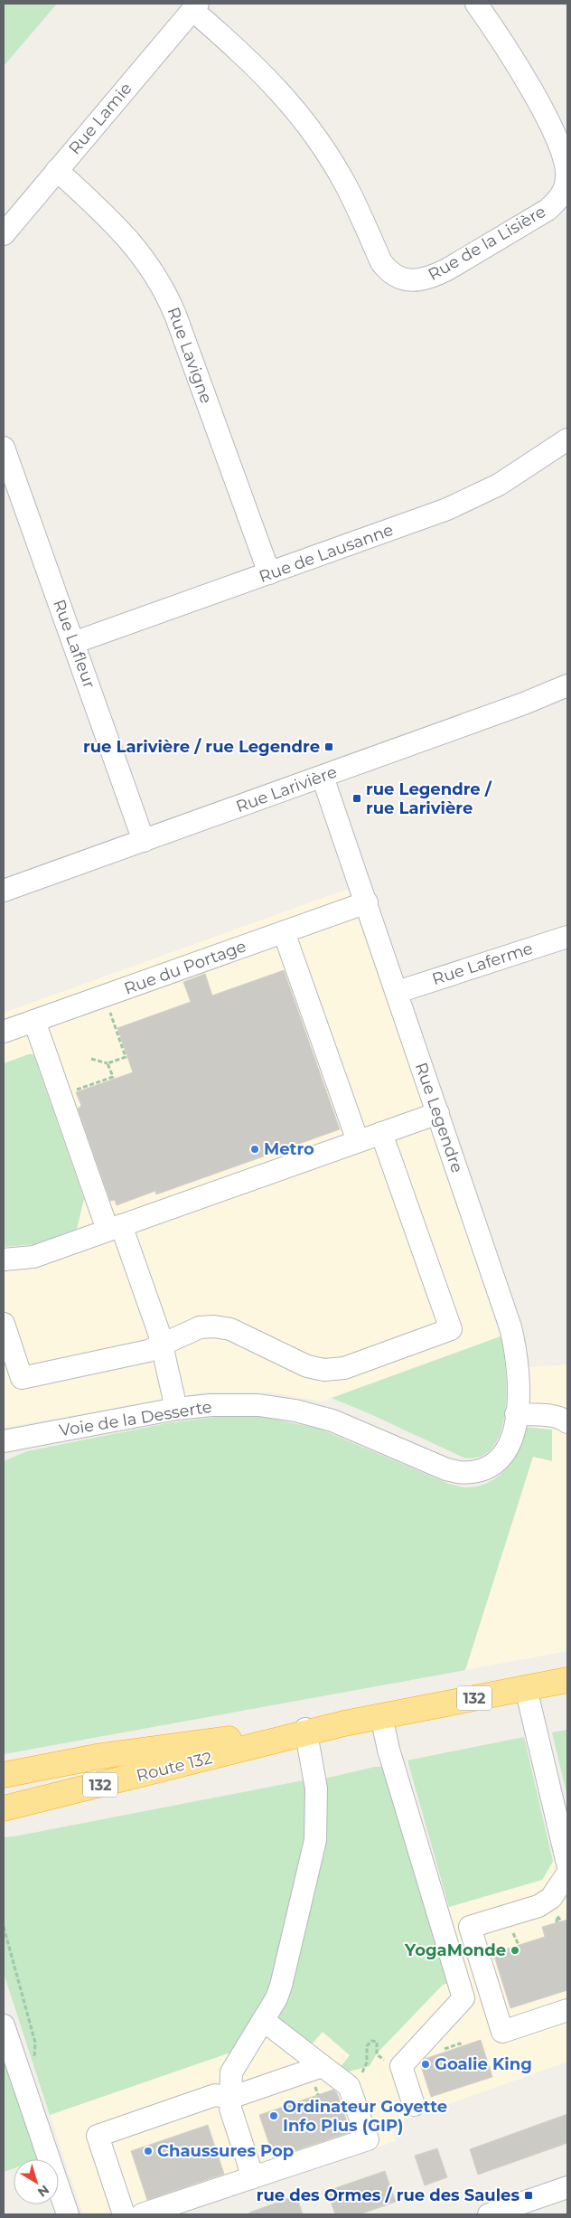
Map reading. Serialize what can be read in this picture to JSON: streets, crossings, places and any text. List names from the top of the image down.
{
  "streets": {
    "highway": ["132", "Route 132"],
    "street": [
      "Rue Lamie",
      "Rue de la Lisière",
      "Rue Lavigne",
      "Rue de Lausanne",
      "Rue Lafleur",
      "Rue Larivière",
      "Rue Laferme",
      "Rue du Portage",
      "Rue Legendre",
      "Voie de la Desserte"
    ]
  },
  "crossings": [
    ["Rue Lamie", "Rue de la Lisière"],
    ["Rue Lamie", "Rue Lavigne"],
    ["Rue Lavigne", "Rue de Lausanne"],
    ["Rue de Lausanne", "Rue Lafleur"],
    ["Rue Lafleur", "Rue Larivière"],
    ["Rue Larivière", "Rue Legendre"],
    ["Rue Laferme", "Rue Legendre"],
    ["Rue du Portage", "Rue Legendre"],
    ["Rue Legendre", "Voie de la Desserte"]
  ],
  "places": {
    "transit": ["rue Larivière / rue Legendre", "rue Legendre / rue Larivière", "rue des Ormes / rue des Saules"],
    "other": [
      "Metro",
      "YogaMonde",
      "Goalie King",
      "Ordinateur Goyette Info Plus (GIP)",
      "Chaussures Pop"
    ]
  },
  "north": "bottom right"
}
